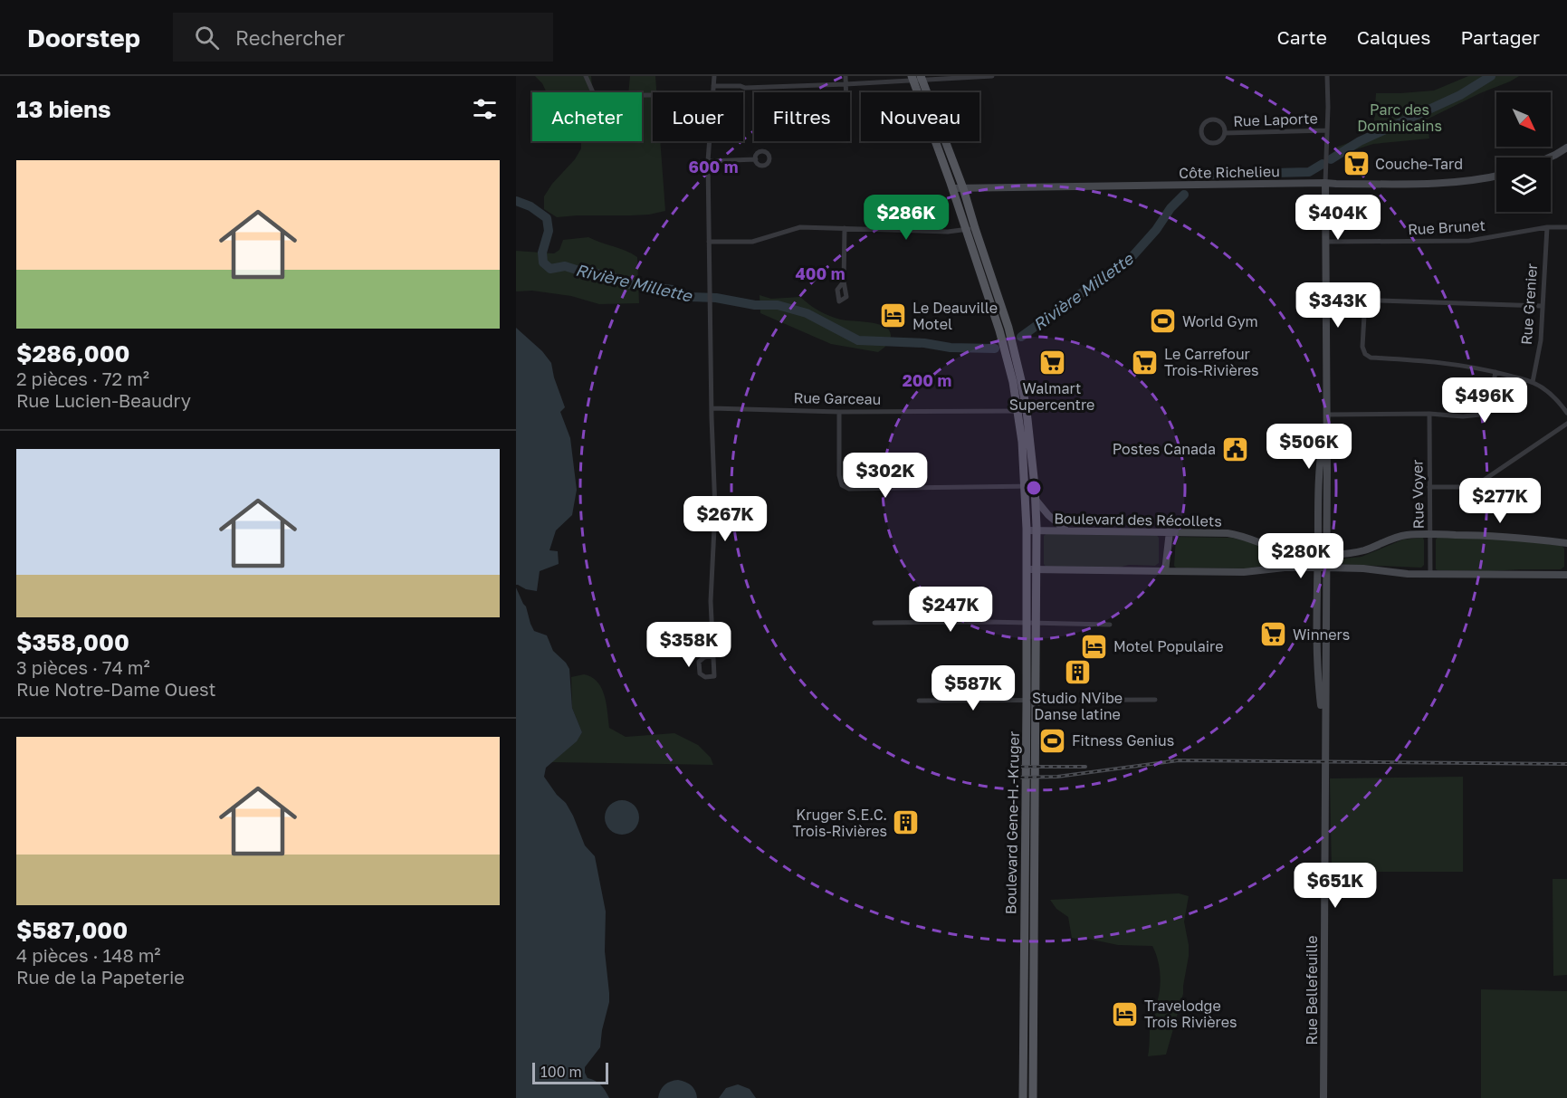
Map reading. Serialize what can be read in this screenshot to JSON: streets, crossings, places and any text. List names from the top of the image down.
{
  "streets": {
    "main road": ["Boulevard Gene-H.-Kruger"],
    "street": [
      "Rue Laporte",
      "Côte Richelieu",
      "Rue Brunet",
      "Rue Grenier",
      "Rue Garceau",
      "Rue Voyer",
      "Boulevard des Récollets",
      "Rue Bellefeuille"
    ]
  },
  "crossings": [
    ["Rue Laporte", "Rue Bellefeuille"],
    ["Côte Richelieu", "Boulevard Gene-H.-Kruger"],
    ["Côte Richelieu", "Rue Bellefeuille"],
    ["Rue Brunet", "Rue Grenier"],
    ["Rue Brunet", "Rue Bellefeuille"],
    ["Rue Garceau", "Boulevard Gene-H.-Kruger"],
    ["Rue Voyer", "Boulevard des Récollets"],
    ["Boulevard des Récollets", "Boulevard Gene-H.-Kruger"],
    ["Boulevard des Récollets", "Rue Bellefeuille"]
  ],
  "water": ["Rivière Millette"],
  "parks": ["Parc des Dominicains"],
  "places": {
    "supermarket": [
      "Couche-Tard",
      "Le Carrefour Trois-Rivières",
      "Walmart Supercentre",
      "Winners"
    ],
    "hotel": ["Le Deauville Motel", "Motel Populaire", "Travelodge Trois Rivières"],
    "sports": ["World Gym", "Fitness Genius"],
    "public building": ["Postes Canada"],
    "building": ["Studio NVibe Danse latine", "Kruger S.E.C. Trois-Rivières"]
  },
  "scale_bar": "100 m",
  "north": "bottom right",
  "page": {
    "header": "Doorstep",
    "search": "Rechercher",
    "nav": ["Carte", "Calques", "Partager"],
    "heading": "13 biens",
    "chip": [
      "Acheter",
      "Louer",
      "Filtres",
      "Nouveau"
    ],
    "list": [
      {
        "name": "$286,000",
        "note": "2 pièces · 72 m² · Rue Lucien-Beaudry"
      },
      {
        "name": "$358,000",
        "note": "3 pièces · 74 m² · Rue Notre-Dame Ouest"
      },
      {
        "name": "$587,000",
        "note": "4 pièces · 148 m² · Rue de la Papeterie"
      }
    ],
    "price": [
      "$286K",
      "$404K",
      "$343K",
      "$496K",
      "$506K",
      "$302K",
      "$277K",
      "$267K",
      "$280K",
      "$247K",
      "$358K",
      "$587K",
      "$651K"
    ],
    "scale": "100 m"
  },
  "rings": ["600 m", "400 m", "200 m"]
}
